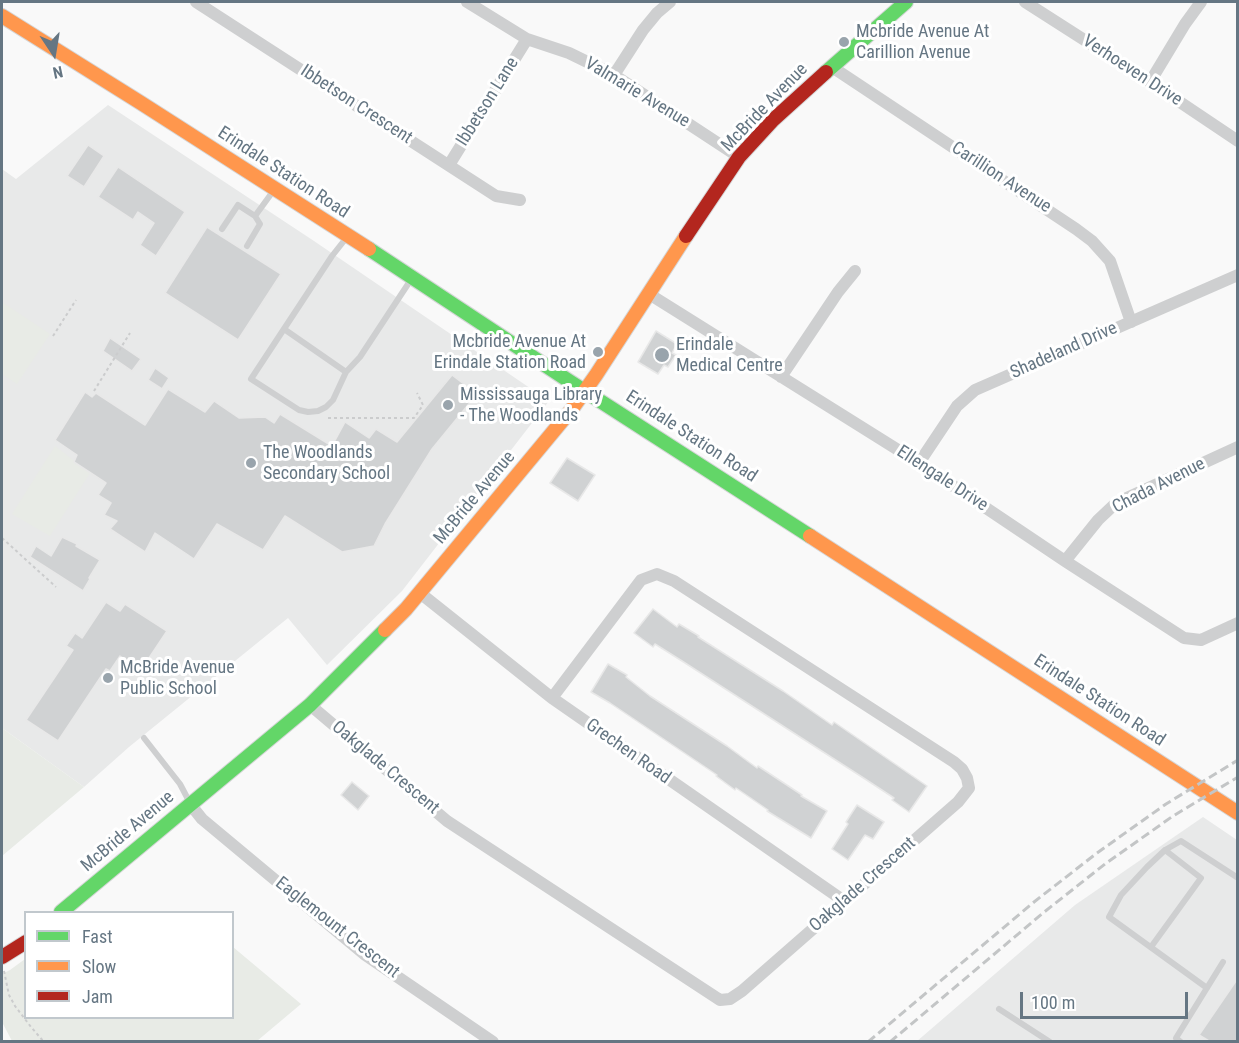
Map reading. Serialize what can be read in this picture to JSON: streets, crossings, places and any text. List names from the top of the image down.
{
  "streets": {
    "street": [
      "Verhoeven Drive",
      "Valmarie Avenue",
      "Ibbetson Lane",
      "Ibbetson Crescent",
      "McBride Avenue",
      "Erindale Station Road",
      "Carillion Avenue",
      "Shadeland Drive",
      "Ellengale Drive",
      "Chada Avenue",
      "Grechen Road",
      "Oakglade Crescent",
      "Eaglemount Crescent"
    ]
  },
  "crossings": [
    ["Valmarie Avenue", "Ibbetson Lane"],
    ["Valmarie Avenue", "McBride Avenue"],
    ["Ibbetson Lane", "Ibbetson Crescent"],
    ["McBride Avenue", "Erindale Station Road"],
    ["McBride Avenue", "Carillion Avenue"],
    ["McBride Avenue", "Ellengale Drive"],
    ["McBride Avenue", "Grechen Road"],
    ["McBride Avenue", "Oakglade Crescent"],
    ["McBride Avenue", "Eaglemount Crescent"],
    ["Carillion Avenue", "Shadeland Drive"],
    ["Shadeland Drive", "Ellengale Drive"],
    ["Ellengale Drive", "Chada Avenue"],
    ["Grechen Road", "Oakglade Crescent"]
  ],
  "places": [
    "Mcbride Avenue At Carillion Avenue",
    "Mcbride Avenue At Erindale Station Road",
    "Erindale Medical Centre",
    "Mississauga Library - The Woodlands",
    "The Woodlands Secondary School",
    "McBride Avenue Public School"
  ],
  "legend": ["Fast", "Slow", "Jam"],
  "scale_bar": "100 m",
  "north": "bottom"
}
